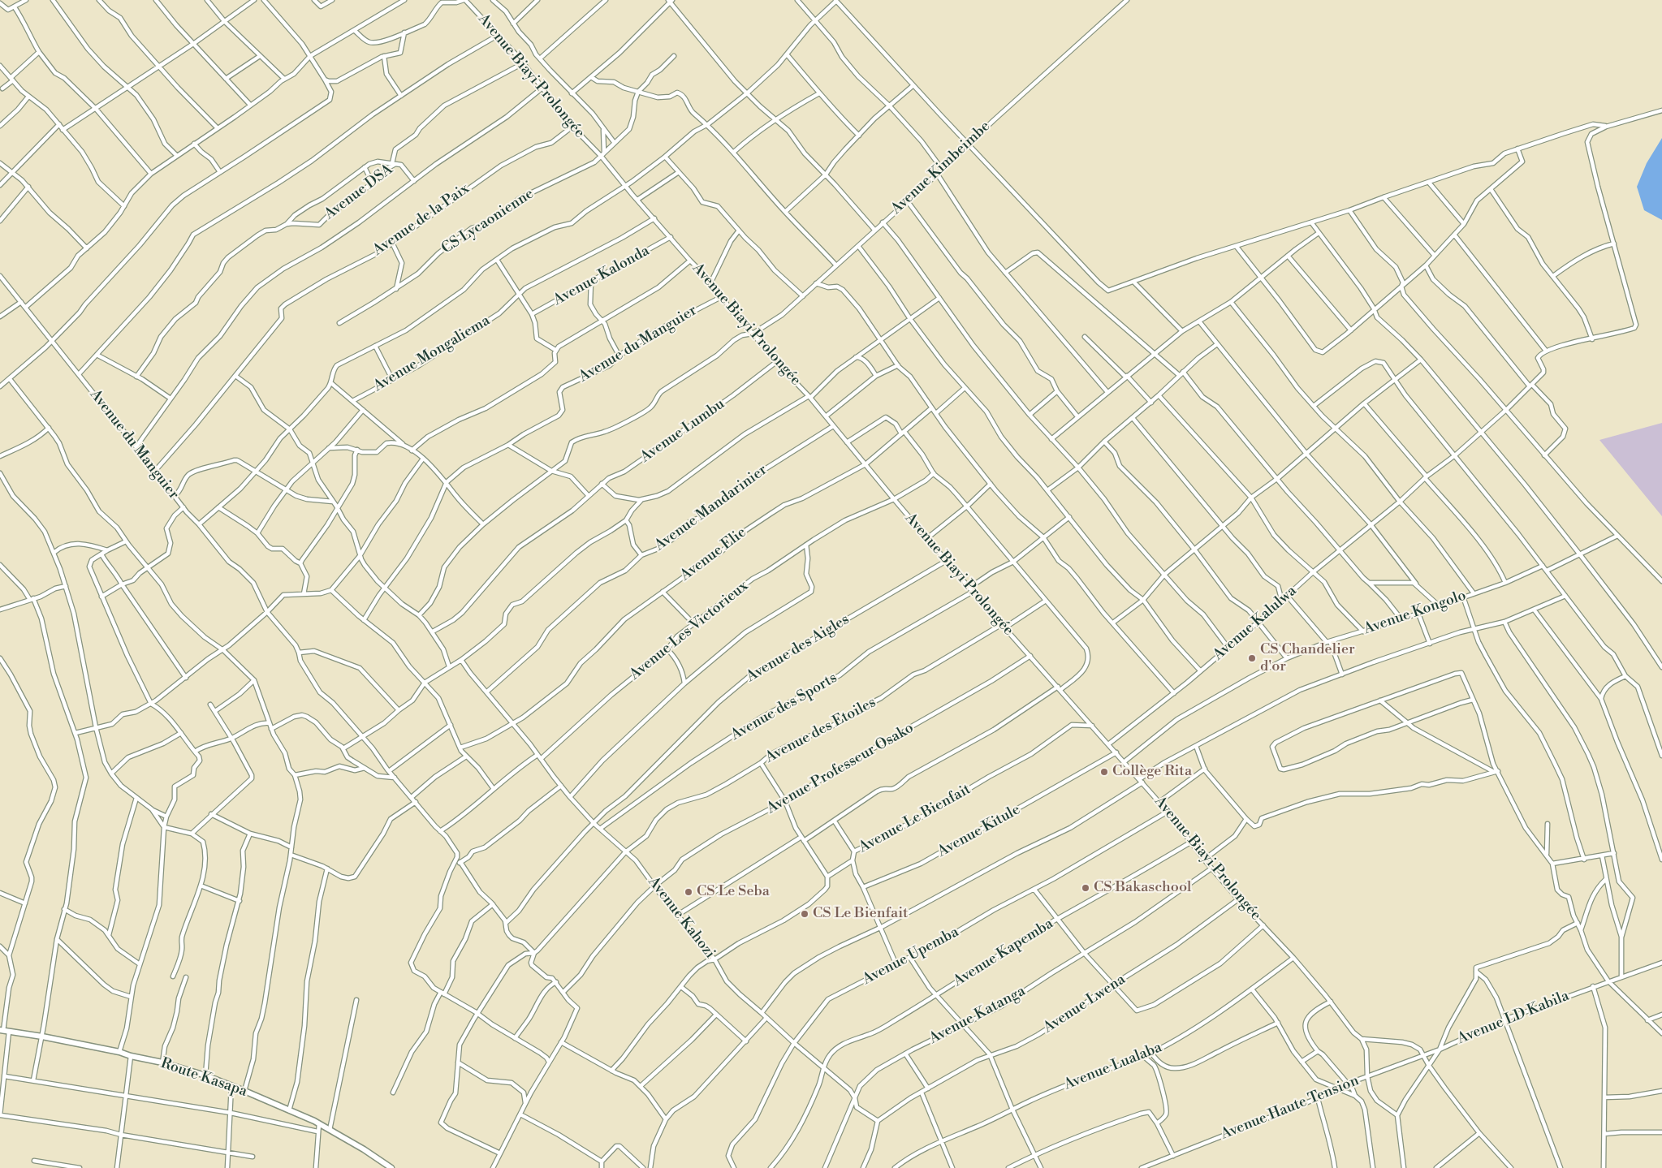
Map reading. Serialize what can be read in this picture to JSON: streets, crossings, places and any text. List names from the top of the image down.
{
  "streets": {
    "main road": ["Route Kasapa"],
    "street": [
      "Avenue Biayi Prolongée",
      "Avenue Kimbeimbe",
      "Avenue DSA",
      "Avenue de la Paix",
      "CS Lycaonienne",
      "Avenue Kalonda",
      "Avenue du Manguier",
      "Avenue Mongaliema",
      "Avenue Lumbu",
      "Avenue Mandarinier",
      "Avenue Elie",
      "Avenue Kongolo",
      "Avenue Kalulwa",
      "Avenue Les Victorieux",
      "Avenue des Aigles",
      "Avenue des Sports",
      "Avenue des Etoiles",
      "Avenue Professeur Osako",
      "Avenue Le Bienfait",
      "Avenue Kitule",
      "Avenue Kahozi",
      "Avenue Kapemba",
      "Avenue Upemba",
      "Avenue Lwena",
      "Avenue Katanga",
      "Avenue LD Kabila",
      "Avenue Lualaba",
      "Avenue Haute Tension"
    ]
  },
  "crossings": [
    ["Avenue Biayi Prolongée", "Avenue Kimbeimbe"],
    ["Avenue Biayi Prolongée", "Avenue DSA"],
    ["Avenue Biayi Prolongée", "Avenue de la Paix"],
    ["Avenue Biayi Prolongée", "CS Lycaonienne"],
    ["Avenue Biayi Prolongée", "Avenue Kalonda"],
    ["Avenue Biayi Prolongée", "Avenue du Manguier"],
    ["Avenue Biayi Prolongée", "Avenue Mongaliema"],
    ["Avenue Biayi Prolongée", "Avenue Lumbu"],
    ["Avenue Biayi Prolongée", "Avenue Mandarinier"],
    ["Avenue Biayi Prolongée", "Avenue Elie"],
    ["Avenue Biayi Prolongée", "Avenue Kongolo"],
    ["Avenue Biayi Prolongée", "Avenue Kalulwa"],
    ["Avenue Biayi Prolongée", "Avenue Les Victorieux"],
    ["Avenue Biayi Prolongée", "Avenue des Aigles"],
    ["Avenue Biayi Prolongée", "Avenue des Sports"],
    ["Avenue Biayi Prolongée", "Avenue des Etoiles"],
    ["Avenue Biayi Prolongée", "Avenue Professeur Osako"],
    ["Avenue Biayi Prolongée", "Avenue Le Bienfait"],
    ["Avenue Biayi Prolongée", "Avenue Kitule"],
    ["Avenue Biayi Prolongée", "Avenue Kapemba"],
    ["Avenue Biayi Prolongée", "Avenue Upemba"],
    ["Avenue Biayi Prolongée", "Avenue Lwena"],
    ["Avenue Biayi Prolongée", "Avenue Katanga"],
    ["Avenue Biayi Prolongée", "Avenue LD Kabila"],
    ["Avenue Biayi Prolongée", "Avenue Lualaba"],
    ["Avenue Biayi Prolongée", "Avenue Haute Tension"],
    ["Avenue de la Paix", "Avenue du Manguier"],
    ["Avenue Mandarinier", "Avenue Kahozi"],
    ["Avenue Elie", "Avenue Kahozi"],
    ["Avenue Les Victorieux", "Avenue Kahozi"],
    ["Avenue des Aigles", "Avenue Kahozi"],
    ["Avenue des Sports", "Avenue Kahozi"],
    ["Avenue des Etoiles", "Avenue Kahozi"],
    ["Avenue Professeur Osako", "Avenue Kahozi"],
    ["Avenue Kahozi", "Avenue Kapemba"],
    ["Avenue Kahozi", "Avenue Upemba"],
    ["Avenue Kahozi", "Avenue Katanga"],
    ["Avenue LD Kabila", "Avenue Haute Tension"]
  ],
  "places": [
    "CS Chandelier d'or",
    "Collège Rita",
    "CS Bakaschool",
    "CS Le Seba",
    "CS Le Bienfait"
  ]
}
